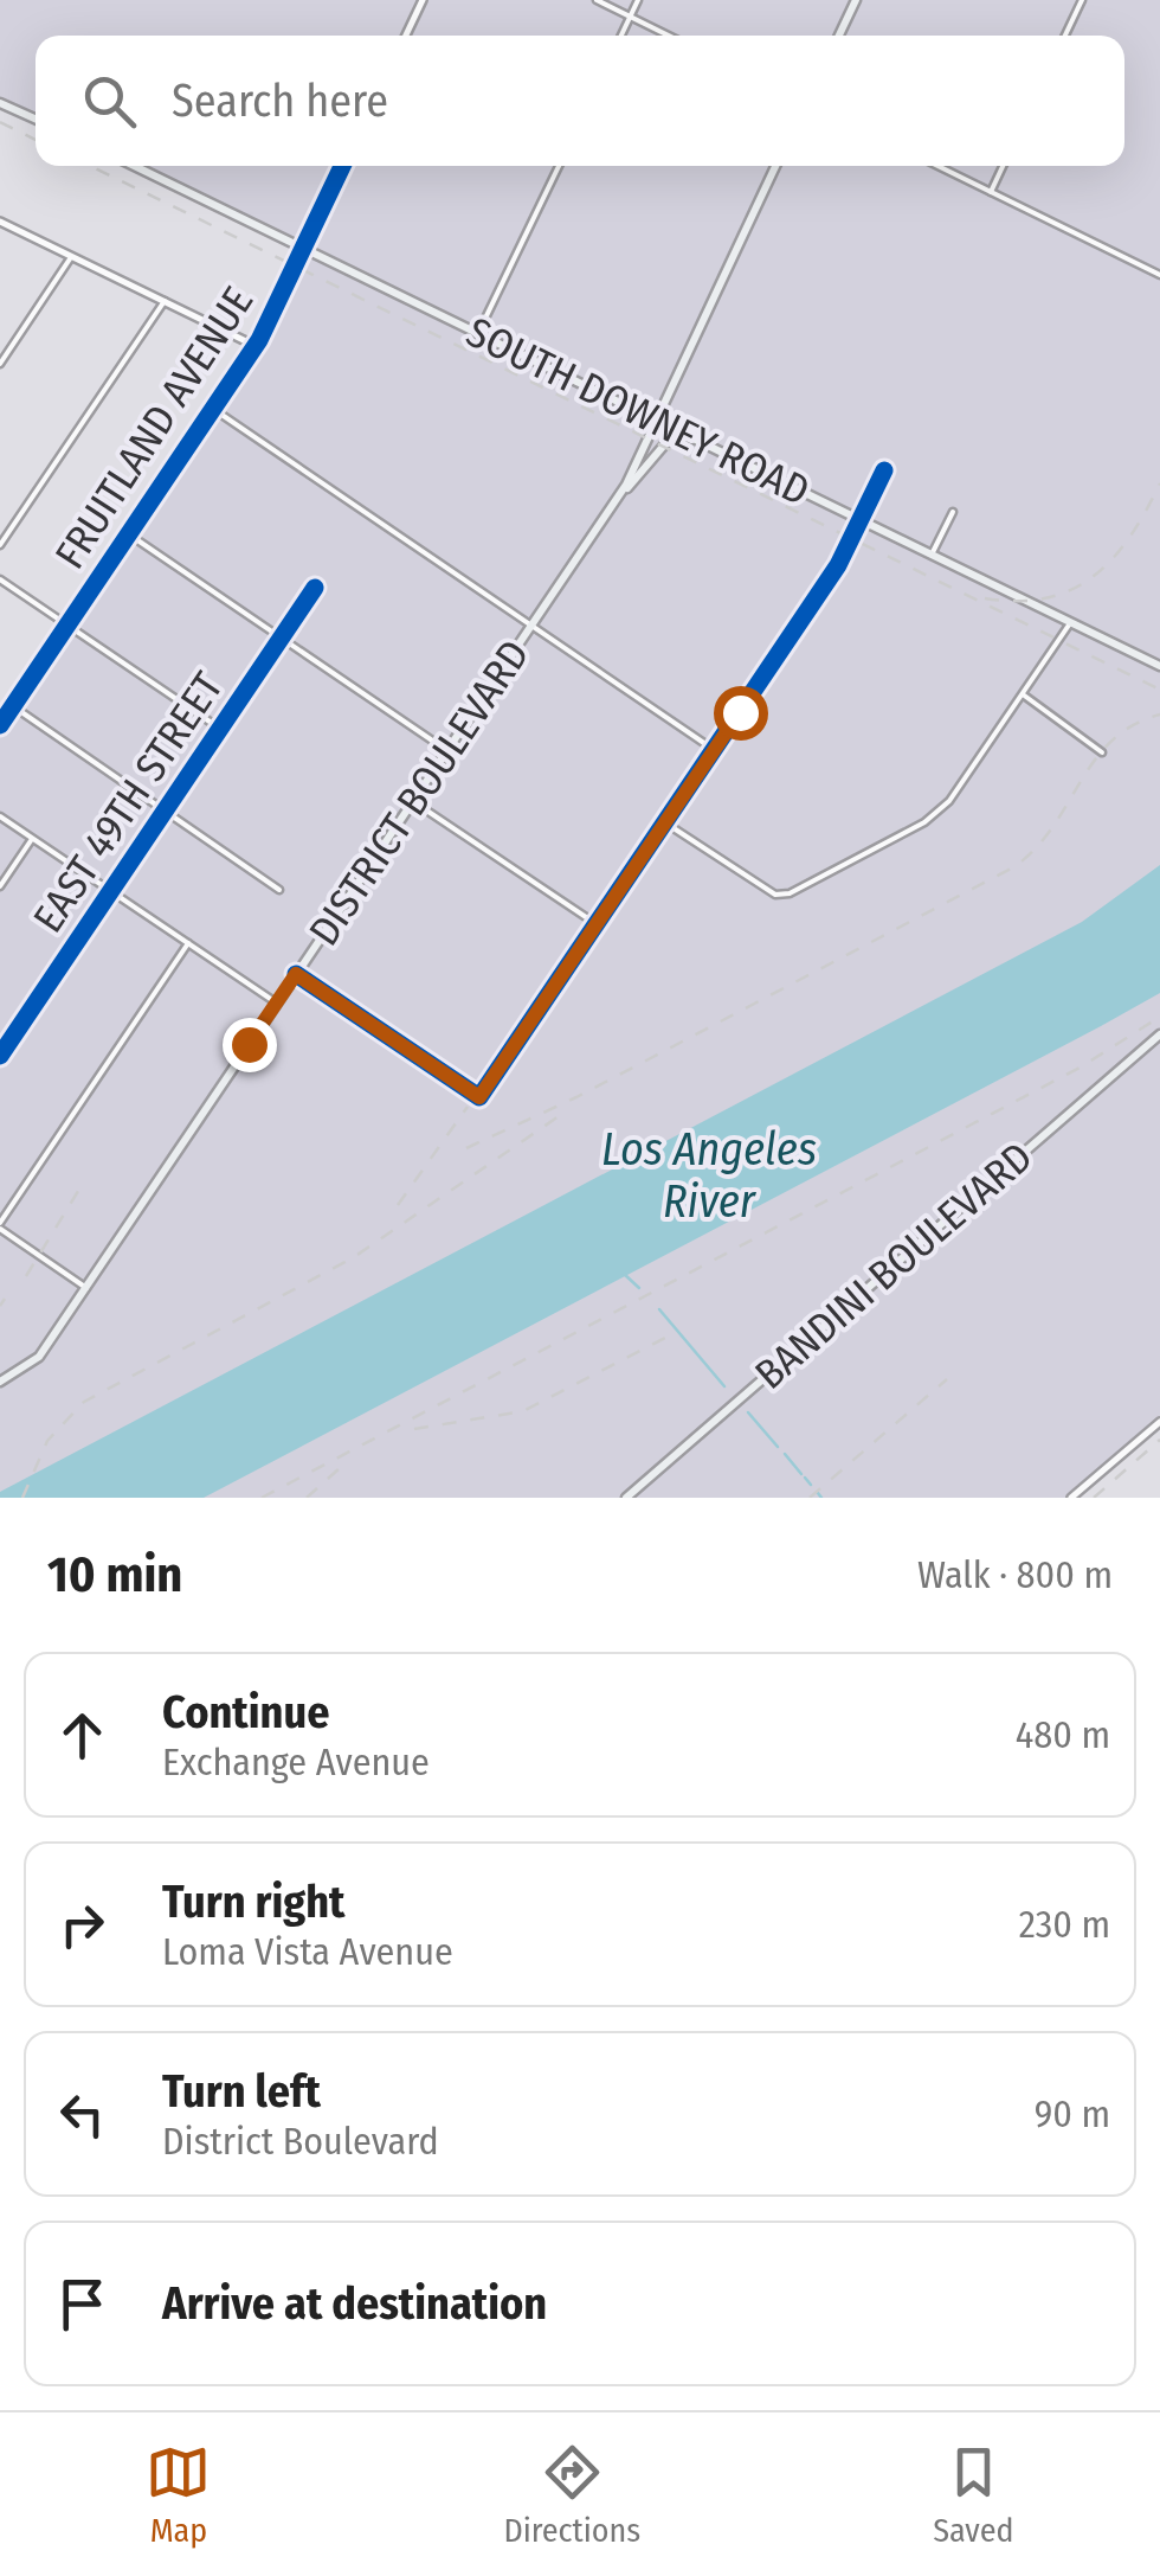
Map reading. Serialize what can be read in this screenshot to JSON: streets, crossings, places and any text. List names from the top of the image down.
{
  "streets": {
    "main road": ["SOUTH DOWNEY ROAD", "DISTRICT BOULEVARD", "BANDINI BOULEVARD"],
    "street": ["FRUITLAND AVENUE", "EAST 49TH STREET"]
  },
  "crossings": [
    ["SOUTH DOWNEY ROAD", "FRUITLAND AVENUE"],
    ["SOUTH DOWNEY ROAD", "DISTRICT BOULEVARD"]
  ],
  "water": ["Los Angeles River"],
  "page": {
    "search": "Search here",
    "heading": ["10 min", "Walk · 800 m"],
    "list": [
      ["Continue", "Exchange Avenue", "480 m"],
      ["Turn right", "Loma Vista Avenue", "230 m"],
      ["Turn left", "District Boulevard", "90 m"],
      "Arrive at destination"
    ],
    "nav": ["Map", "Directions", "Saved"]
  }
}
